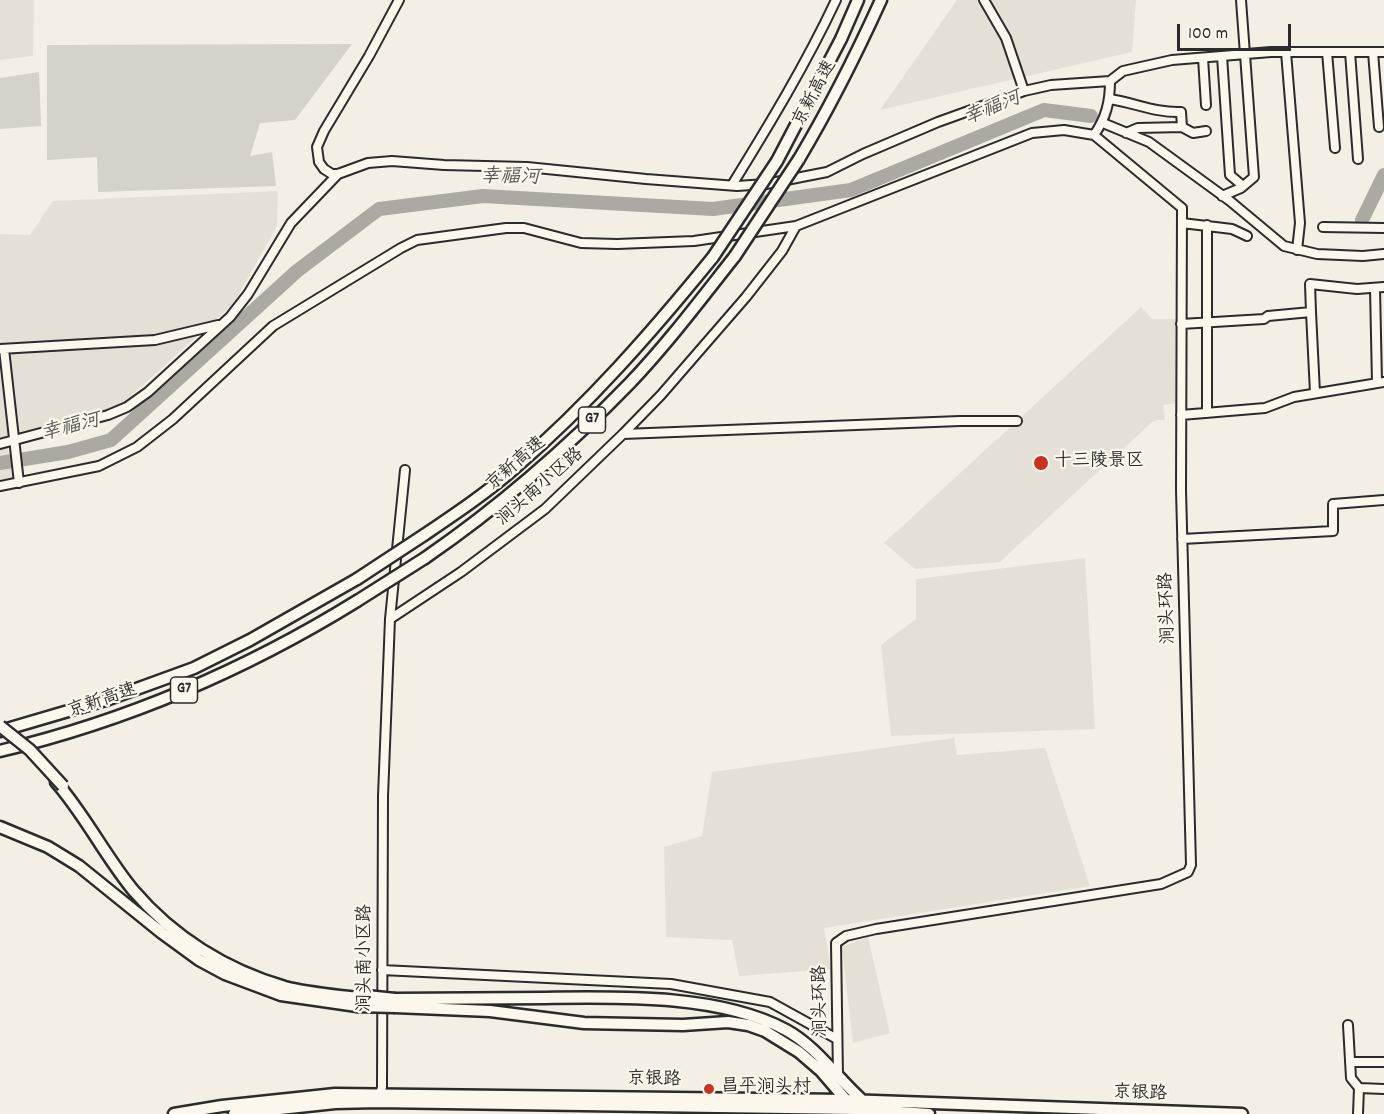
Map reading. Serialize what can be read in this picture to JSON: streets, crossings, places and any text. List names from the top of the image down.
{
  "streets": {
    "highway": ["京新高速", "G7", "京银路"],
    "street": ["涧头南小区路", "涧头环路"]
  },
  "crossings": [
    ["涧头南小区路", "京银路"]
  ],
  "water": ["幸福河"],
  "places": ["十三陵景区", "昌平涧头村"],
  "scale_bar": "100 m"
}
